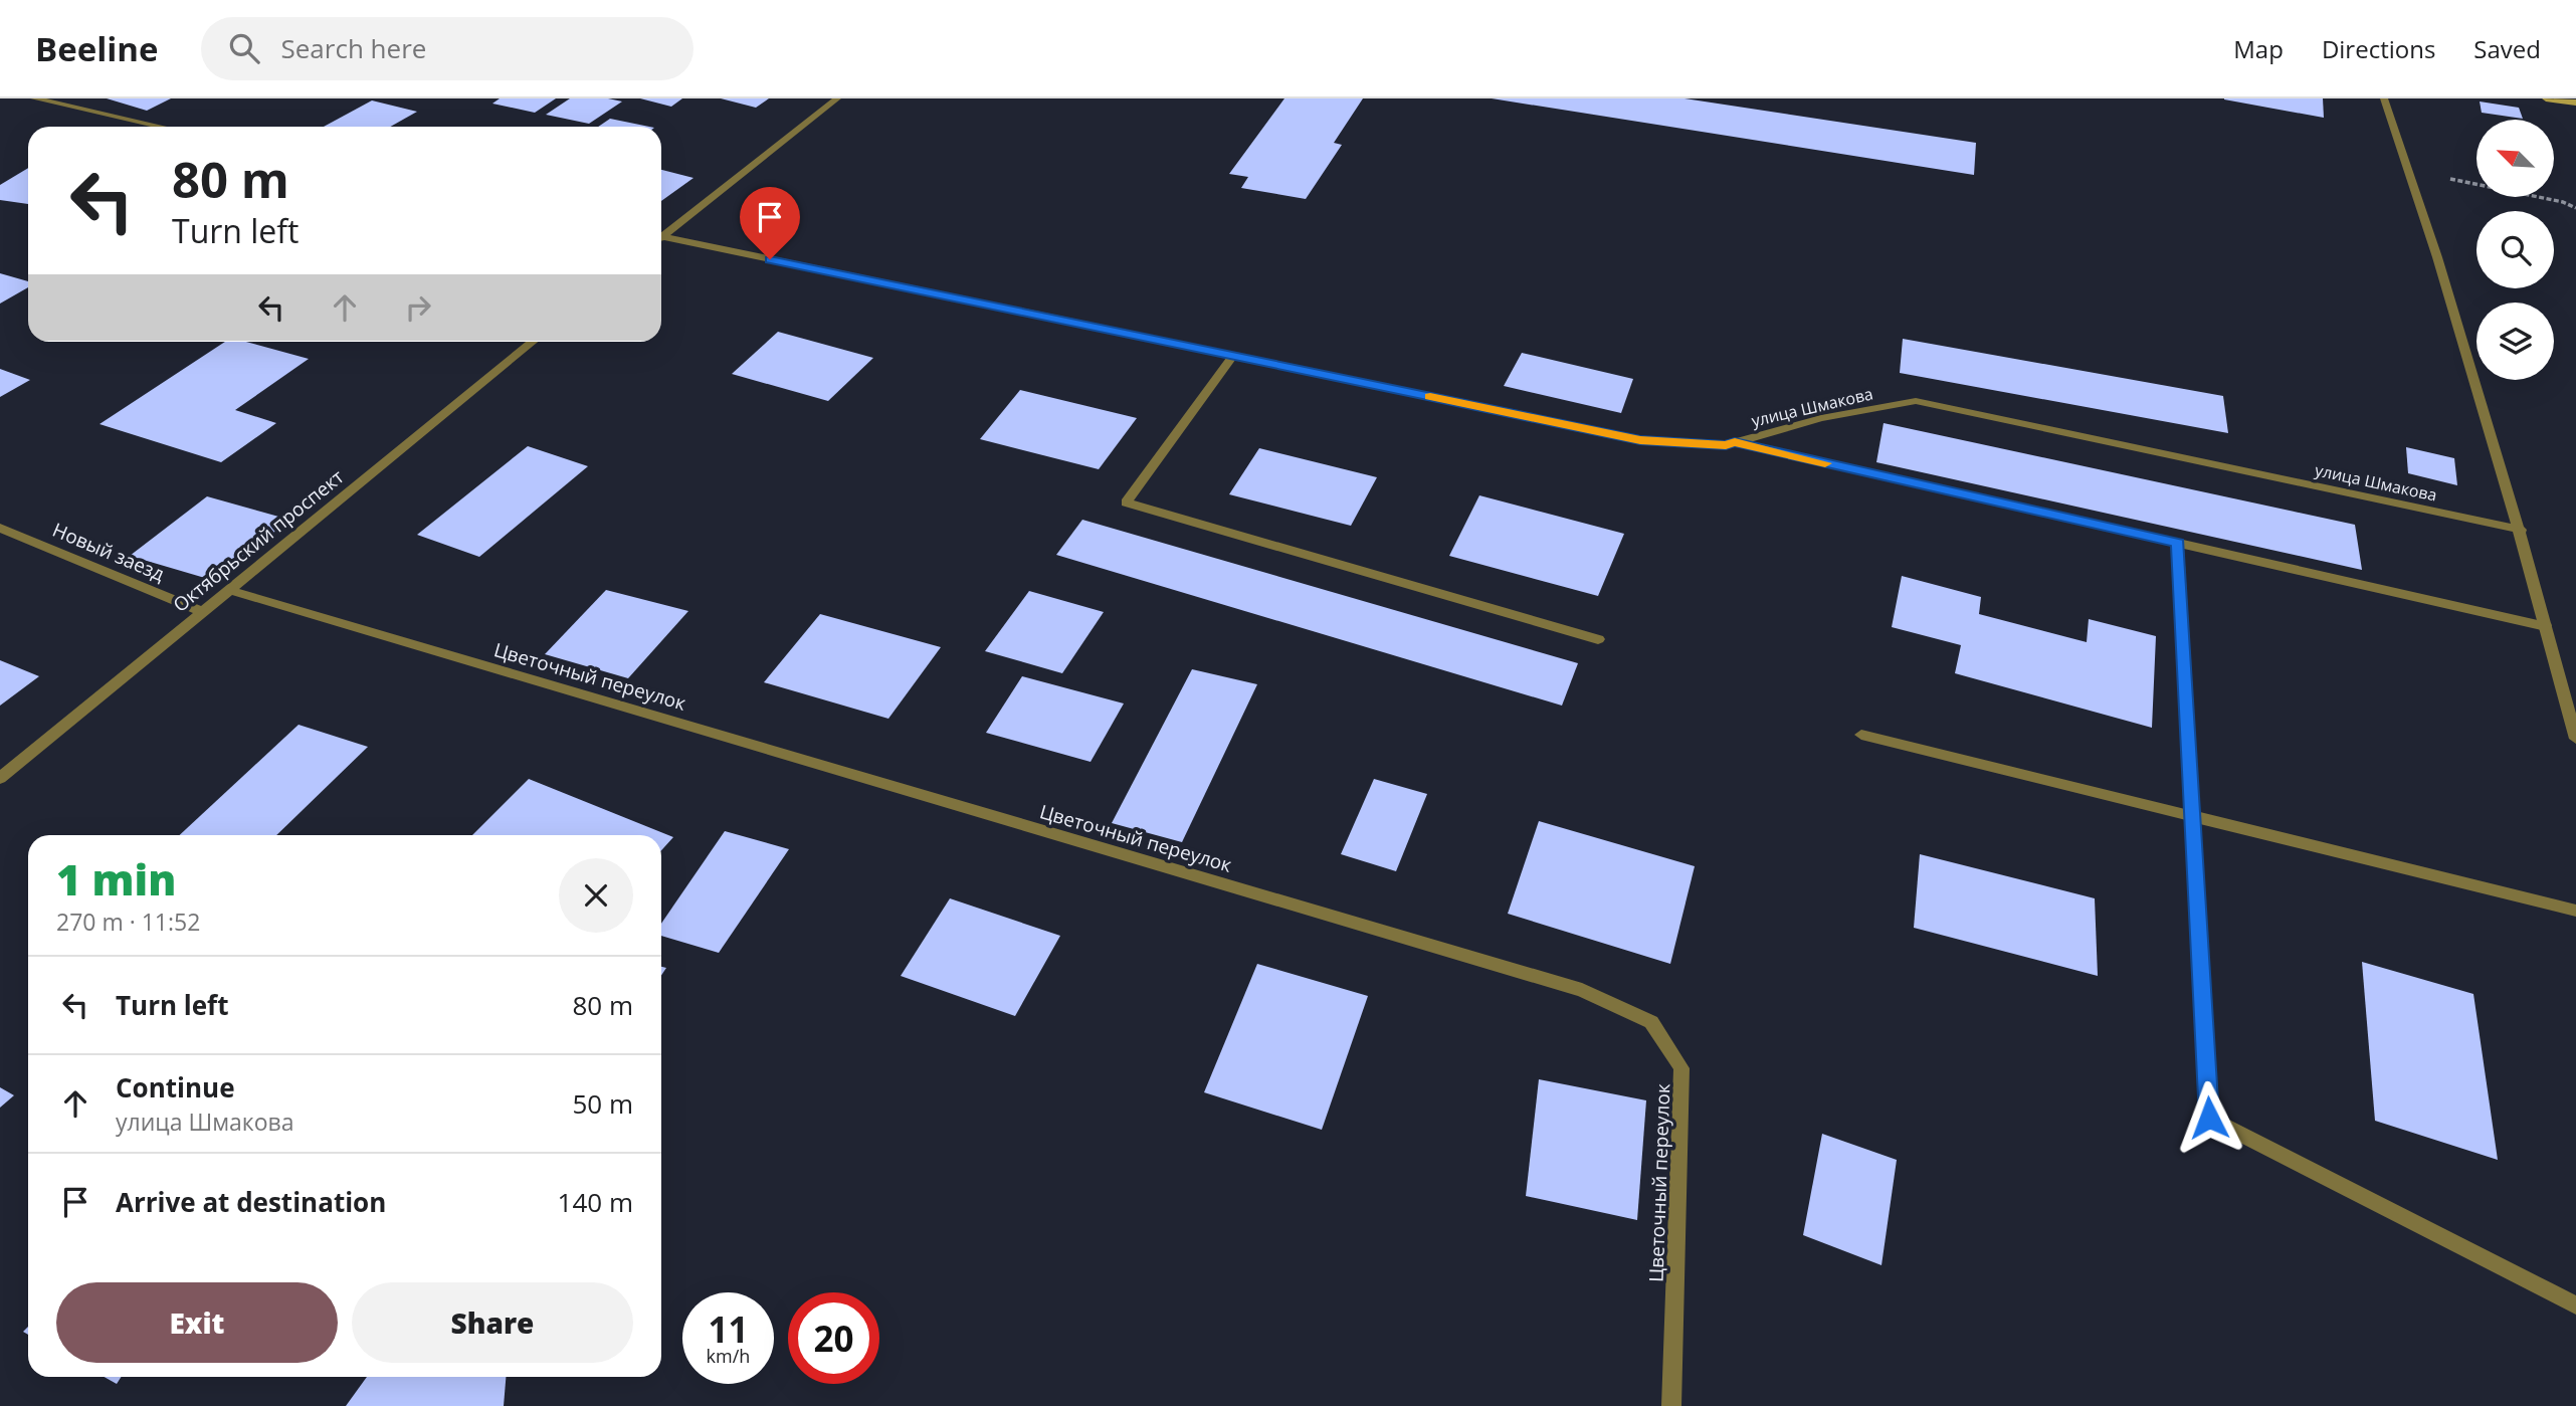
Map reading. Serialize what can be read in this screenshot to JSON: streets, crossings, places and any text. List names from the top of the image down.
{
  "streets": {
    "street": [
      "улица Шмакова",
      "Октябрьский проспект",
      "Новый заезд",
      "Цветочный переулок"
    ]
  },
  "crossings": [
    ["Октябрьский проспект", "Новый заезд"],
    ["Октябрьский проспект", "Цветочный переулок"]
  ],
  "north": "top left",
  "page": {
    "header": "Beeline",
    "search": "Search here",
    "nav": ["Map", "Directions", "Saved"],
    "turn": ["80 m", "Turn left"],
    "heading": ["1 min", "270 m · 11:52"],
    "list": [
      {
        "name": "Turn left",
        "value": "80 m"
      },
      {
        "name": "Continue",
        "note": "улица Шмакова",
        "value": "50 m"
      },
      {
        "name": "Arrive at destination",
        "value": "140 m"
      }
    ],
    "buttons": ["Exit", "Share"],
    "speed": "11 km/h",
    "limit": "20"
  }
}
